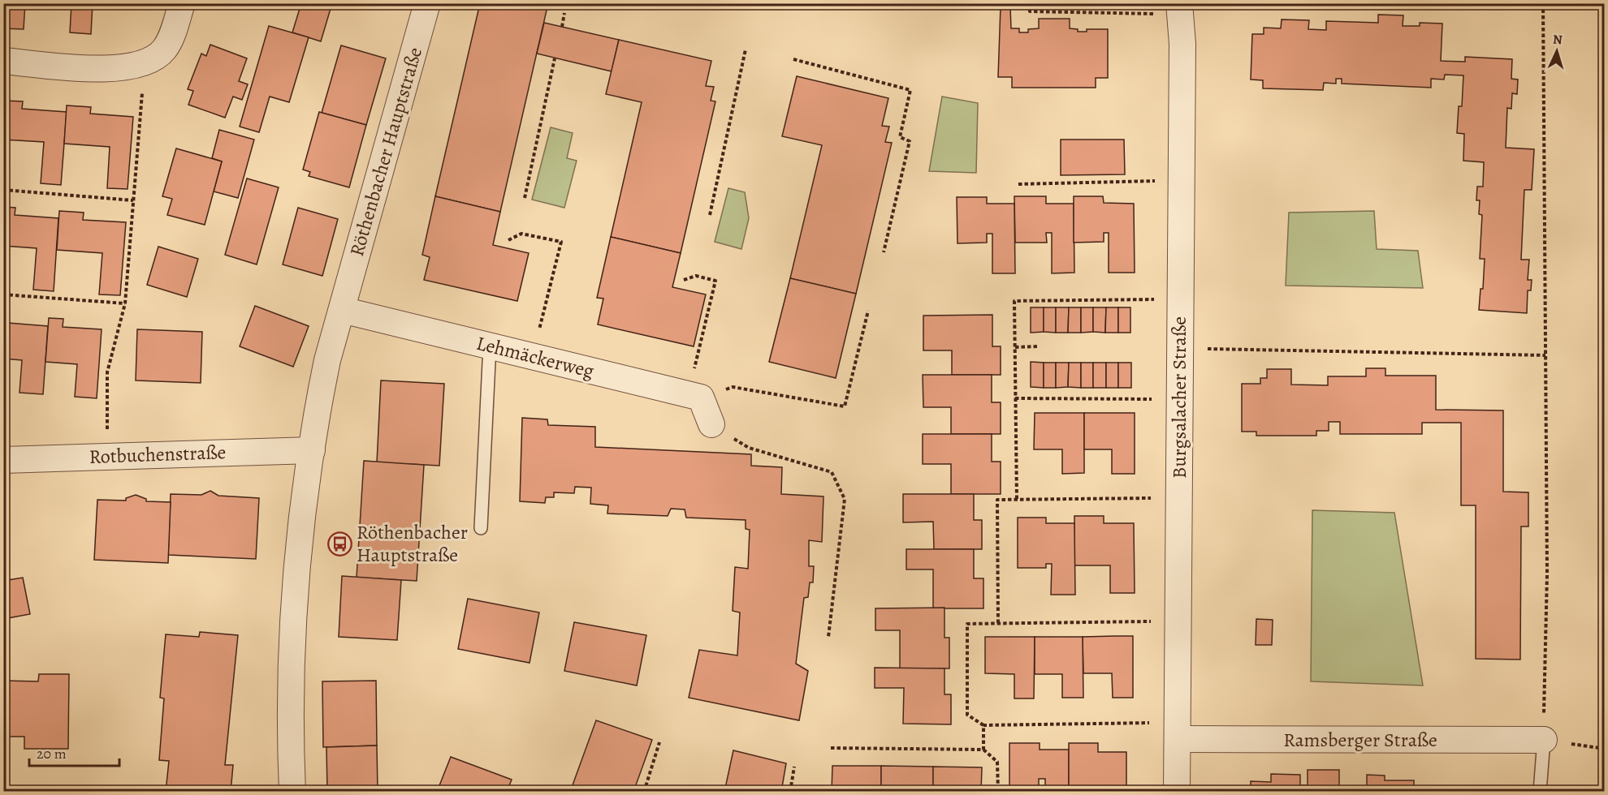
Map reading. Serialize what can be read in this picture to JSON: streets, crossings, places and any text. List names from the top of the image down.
{
  "streets": {
    "street": [
      "Röthenbacher Hauptstraße",
      "Lehmäckerweg",
      "Burgsalacher Straße",
      "Rotbuchenstraße",
      "Ramsberger Straße"
    ]
  },
  "crossings": [
    ["Röthenbacher Hauptstraße", "Lehmäckerweg"],
    ["Röthenbacher Hauptstraße", "Rotbuchenstraße"],
    ["Burgsalacher Straße", "Ramsberger Straße"]
  ],
  "places": {
    "bus stop": ["Röthenbacher Hauptstraße"]
  },
  "scale_bar": "20 m",
  "north": "top"
}
